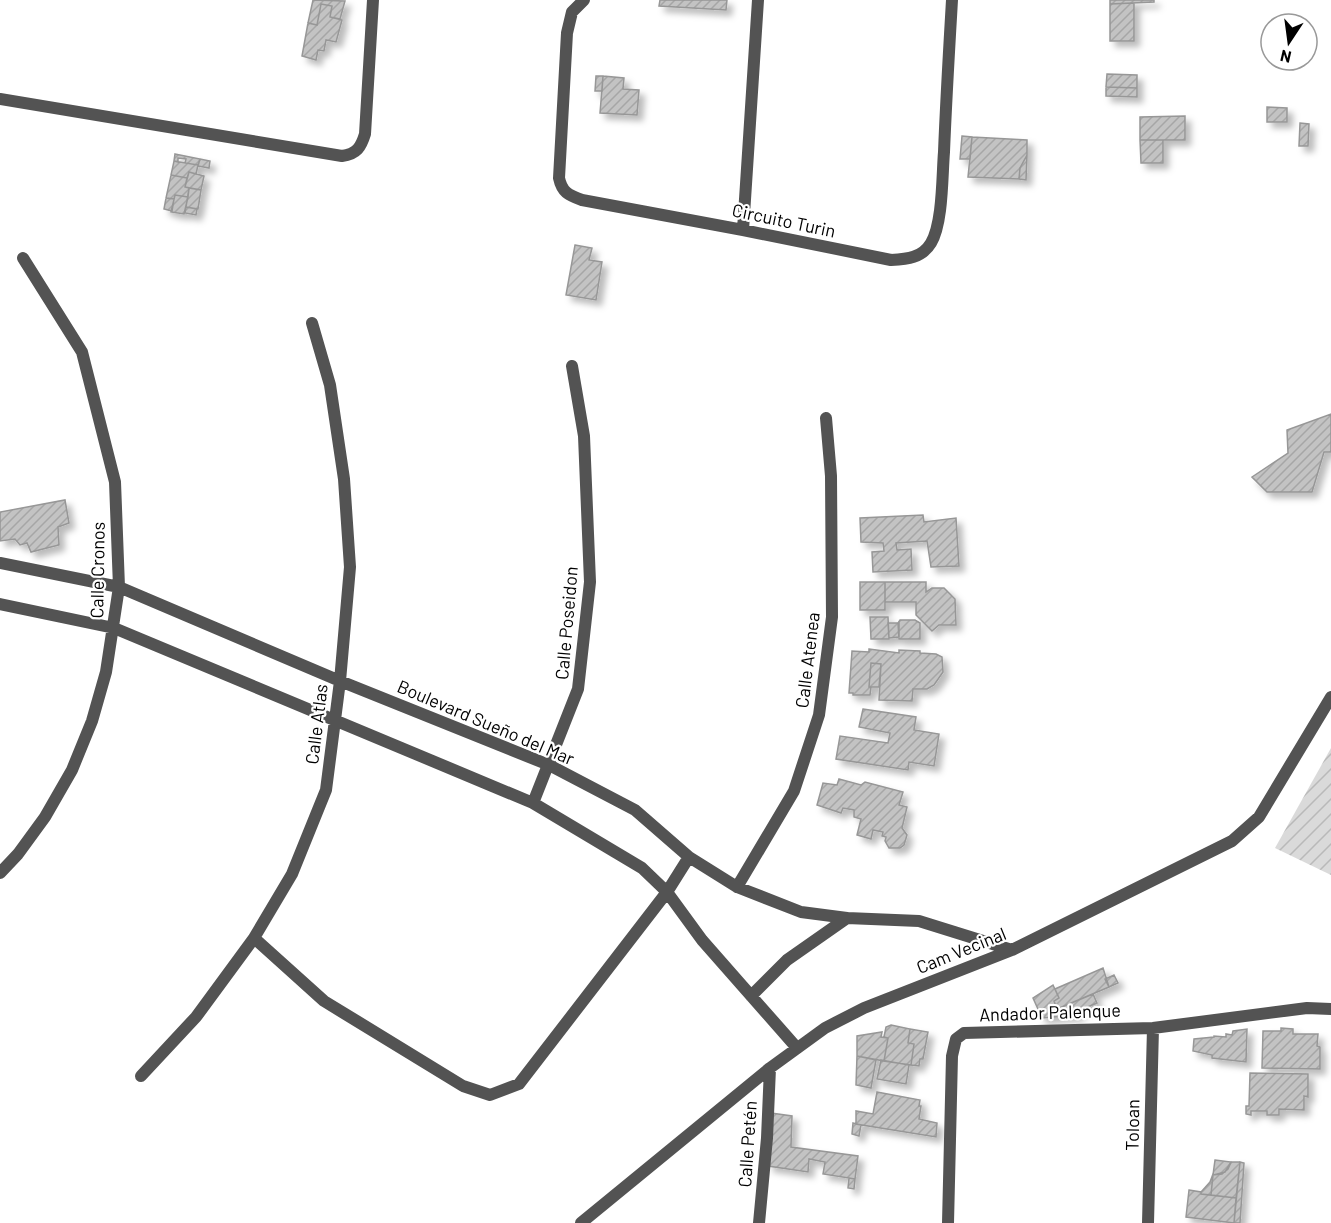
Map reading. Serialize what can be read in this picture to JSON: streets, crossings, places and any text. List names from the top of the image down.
{
  "streets": {
    "street": [
      "Circuito Turin",
      "Calle Cronos",
      "Calle Poseidon",
      "Calle Atenea",
      "Boulevard Sueño del Mar",
      "Calle Atlas",
      "Cam Vecinal",
      "Andador Palenque",
      "Toloan",
      "Calle Petén"
    ]
  },
  "crossings": [
    ["Calle Cronos", "Boulevard Sueño del Mar"],
    ["Calle Poseidon", "Boulevard Sueño del Mar"],
    ["Calle Atenea", "Boulevard Sueño del Mar"],
    ["Boulevard Sueño del Mar", "Calle Atlas"],
    ["Boulevard Sueño del Mar", "Cam Vecinal"],
    ["Cam Vecinal", "Calle Petén"],
    ["Andador Palenque", "Toloan"]
  ],
  "north": "bottom"
}
